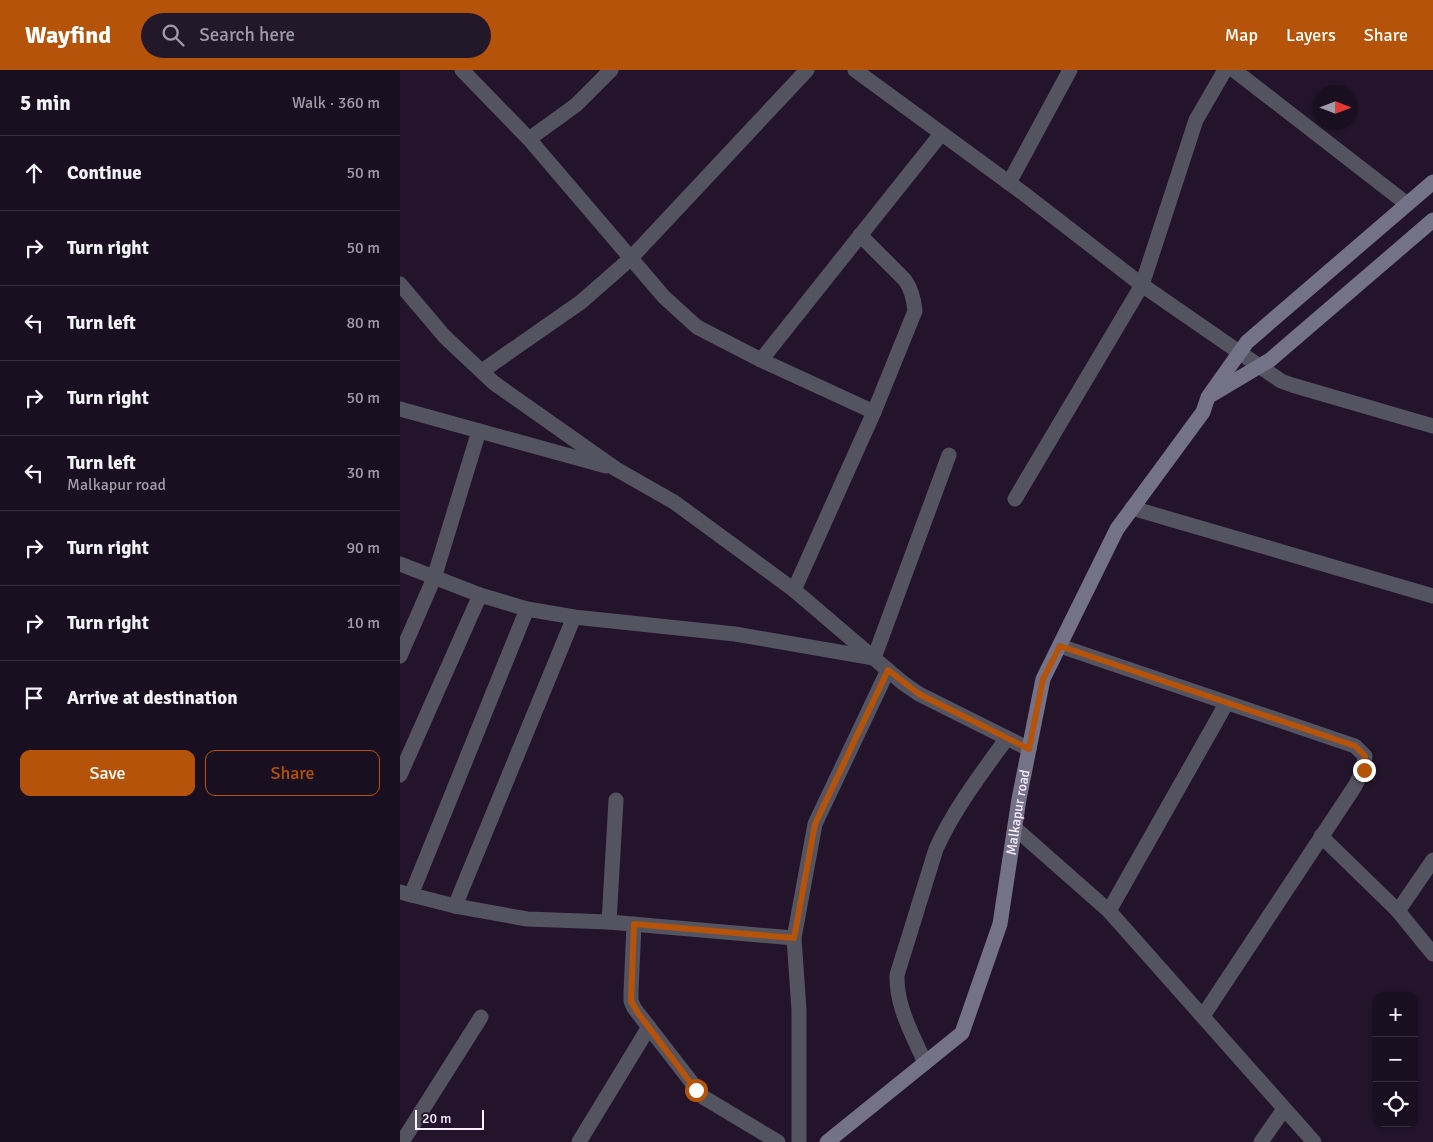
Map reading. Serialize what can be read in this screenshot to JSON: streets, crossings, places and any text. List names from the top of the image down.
{
  "streets": {
    "street": ["Malkapur road"]
  },
  "scale_bar": "20 m",
  "north": "right",
  "page": {
    "header": "Wayfind",
    "search": "Search here",
    "nav": ["Map", "Layers", "Share"],
    "heading": ["5 min", "Walk · 360 m"],
    "list": [
      ["Continue", "50 m"],
      ["Turn right", "50 m"],
      ["Turn left", "80 m"],
      ["Turn right", "50 m"],
      ["Turn left", "Malkapur road", "30 m"],
      ["Turn right", "90 m"],
      ["Turn right", "10 m"],
      "Arrive at destination"
    ],
    "buttons": ["Save", "Share"],
    "map_buttons": ["+", "−"],
    "scale": "20 m"
  }
}
